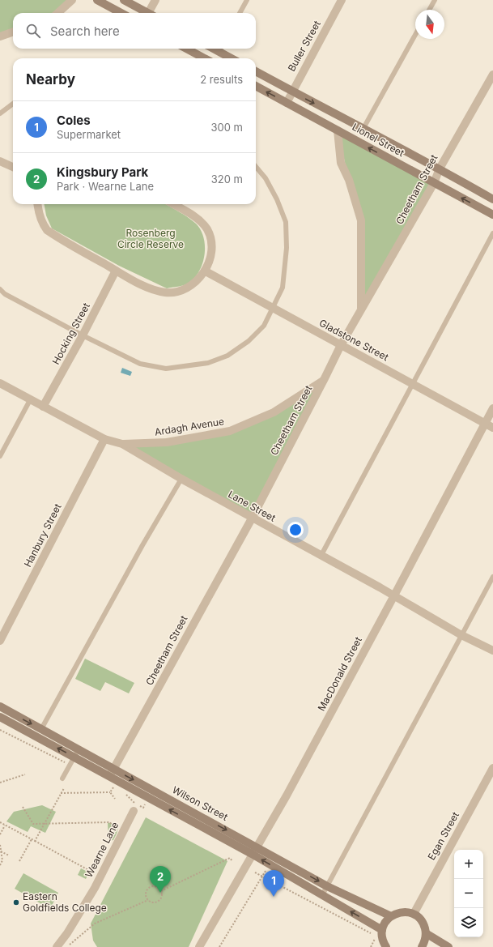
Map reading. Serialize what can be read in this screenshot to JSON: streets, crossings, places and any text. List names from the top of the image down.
{
  "streets": {
    "street": [
      "Buller Street",
      "Lionel Street",
      "Cheetham Street",
      "Hocking Street",
      "Gladstone Street",
      "Ardagh Avenue",
      "Lane Street",
      "Hanbury Street",
      "MacDonald Street",
      "Wilson Street",
      "Egan Street",
      "Wearne Lane"
    ]
  },
  "crossings": [
    ["Buller Street", "Lionel Street"],
    ["Lionel Street", "Cheetham Street"],
    ["Cheetham Street", "Gladstone Street"],
    ["Cheetham Street", "Ardagh Avenue"],
    ["Cheetham Street", "Lane Street"],
    ["Cheetham Street", "Wilson Street"],
    ["Hocking Street", "Lane Street"],
    ["Gladstone Street", "MacDonald Street"],
    ["Ardagh Avenue", "Lane Street"],
    ["Lane Street", "Hanbury Street"],
    ["Lane Street", "MacDonald Street"],
    ["MacDonald Street", "Wilson Street"]
  ],
  "parks": ["Rosenberg Circle Reserve"],
  "places": ["Eastern Goldfields College"],
  "north": "bottom",
  "page": {
    "search": "Search here",
    "heading": ["Nearby", "2 results"],
    "list": [
      {
        "mark": "1",
        "name": "Coles",
        "note": "Supermarket",
        "value": "300 m"
      },
      {
        "mark": "2",
        "name": "Kingsbury Park",
        "note": "Park · Wearne Lane",
        "value": "320 m"
      }
    ],
    "map_buttons": ["+", "−"],
    "pins": ["2", "1"]
  }
}
